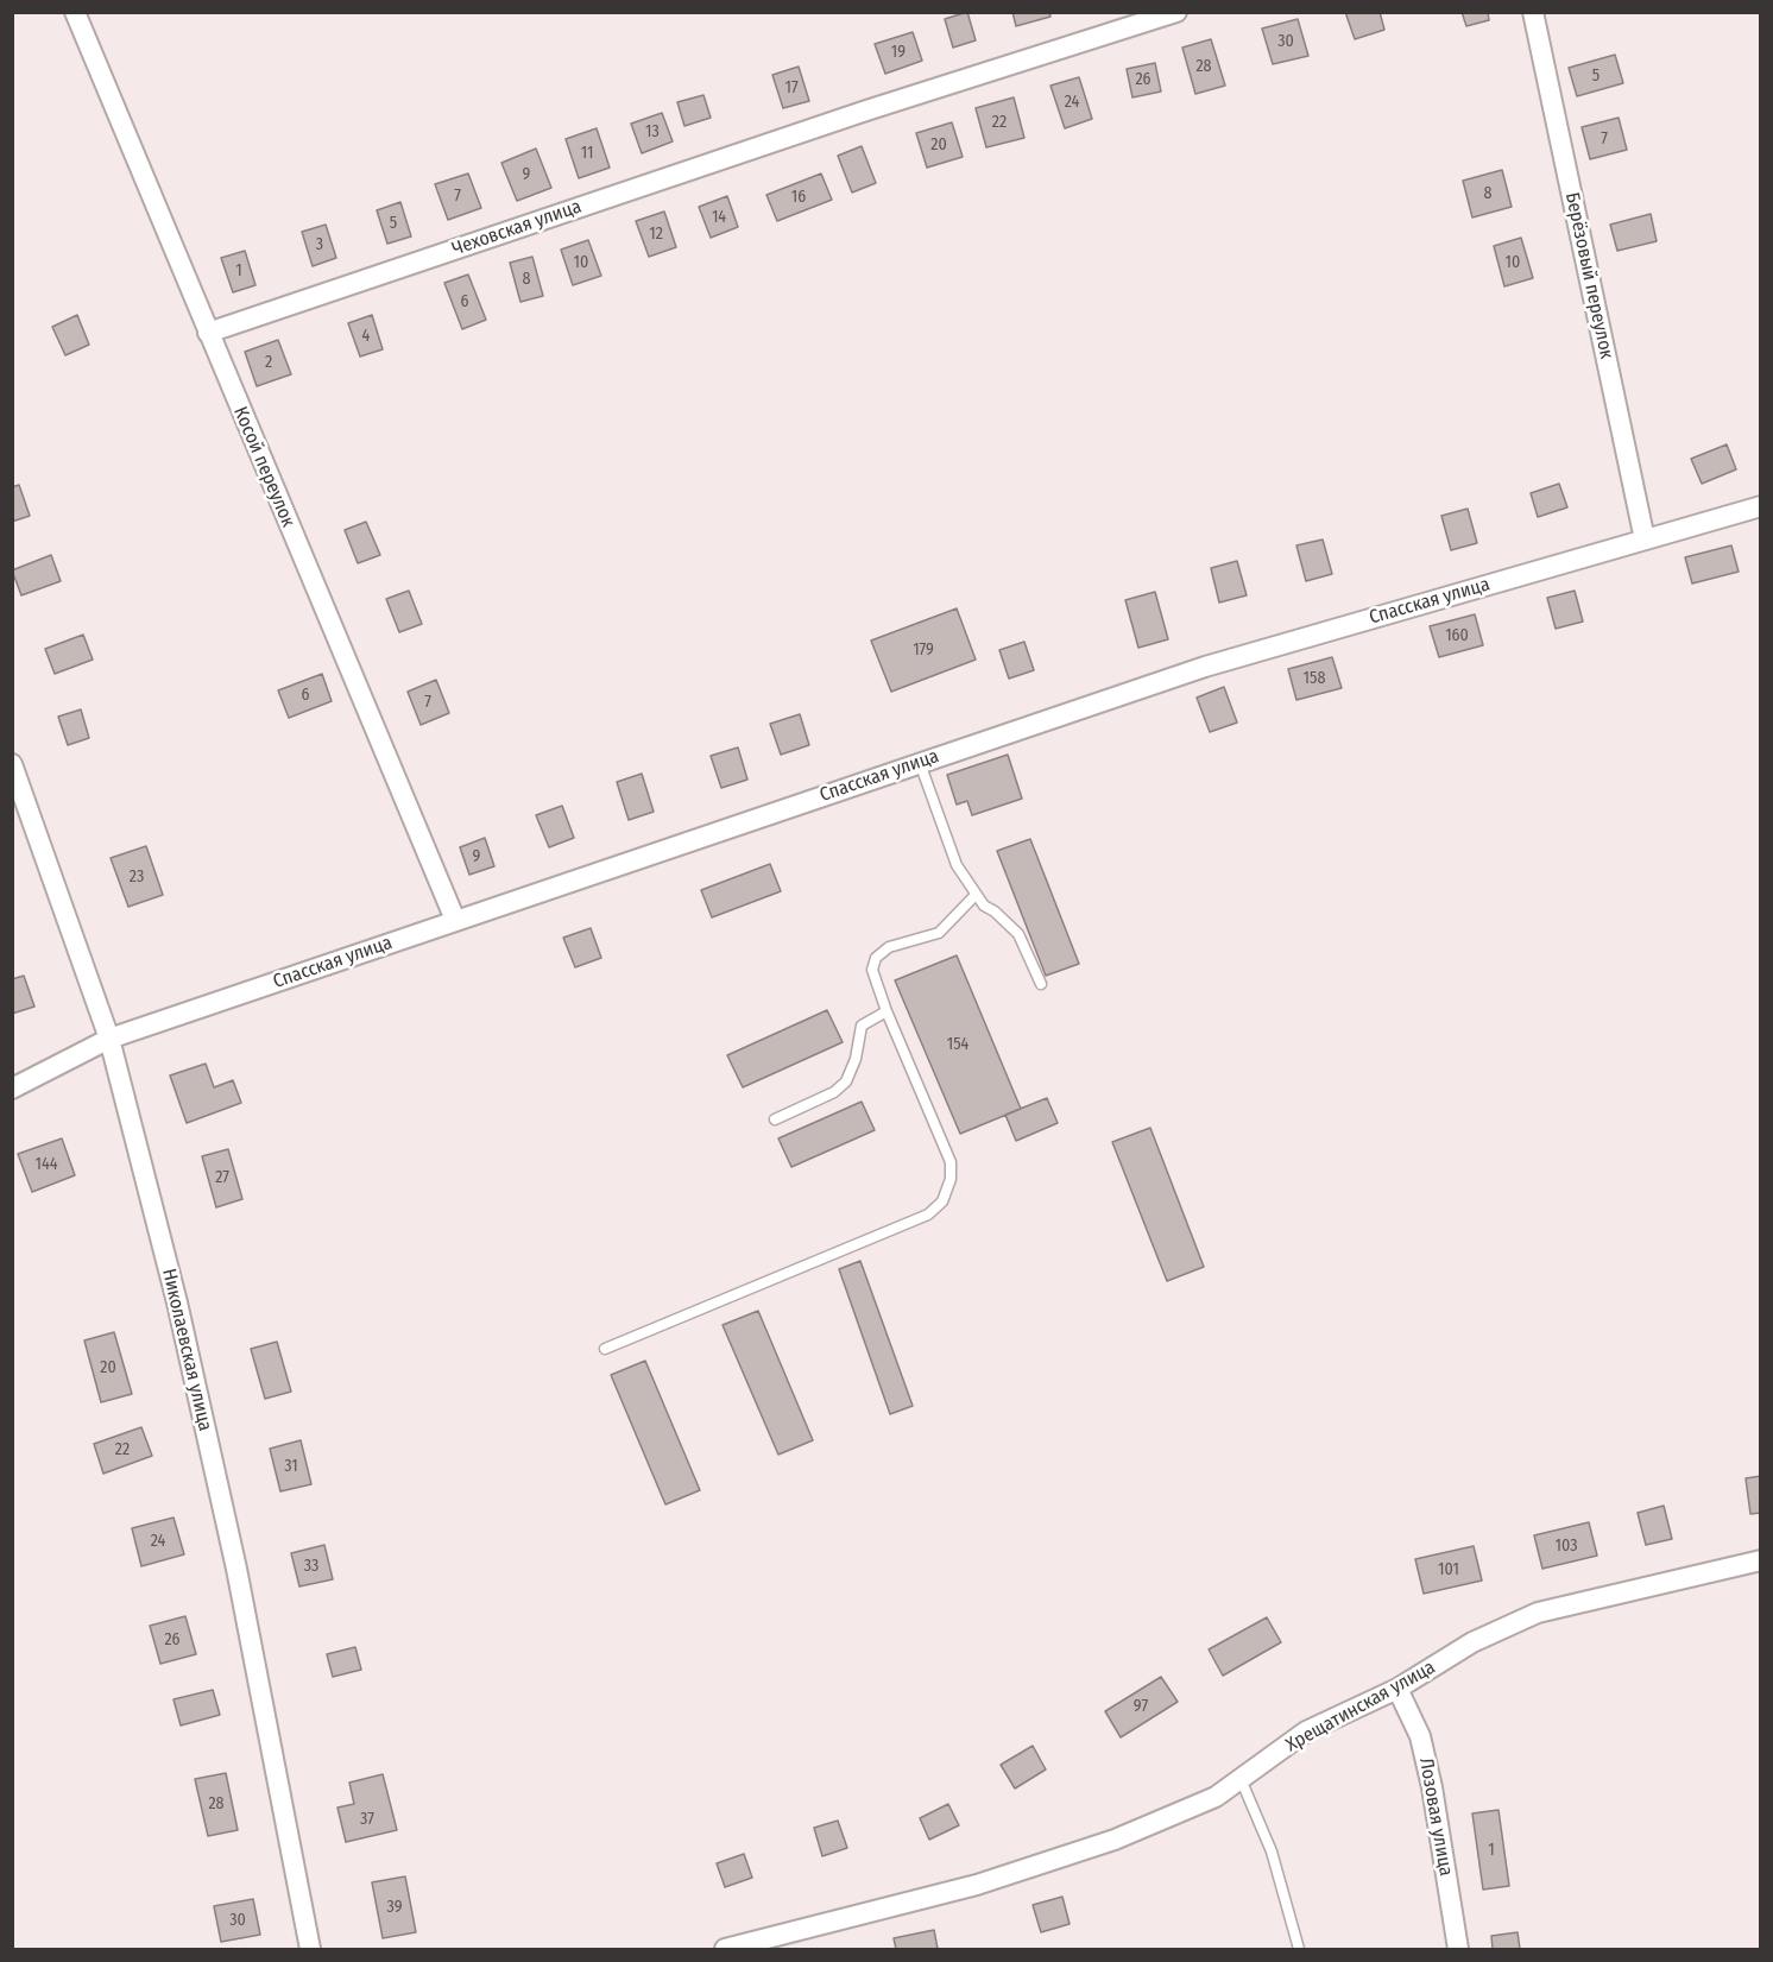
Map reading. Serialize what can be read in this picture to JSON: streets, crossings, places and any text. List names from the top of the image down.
{
  "streets": {
    "street": [
      "Чеховская улица",
      "Берёзовый переулок",
      "Косой переулок",
      "Спасская улица",
      "Николаевская улица",
      "Хрещатинская улица",
      "Лозовая улица"
    ]
  },
  "crossings": [
    ["Чеховская улица", "Косой переулок"],
    ["Берёзовый переулок", "Спасская улица"],
    ["Косой переулок", "Спасская улица"],
    ["Спасская улица", "Николаевская улица"],
    ["Хрещатинская улица", "Лозовая улица"]
  ],
  "house_numbers": [
    "30",
    "19",
    "28",
    "5",
    "26",
    "17",
    "24",
    "22",
    "13",
    "7",
    "20",
    "11",
    "9",
    "8",
    "7",
    "16",
    "14",
    "5",
    "12",
    "3",
    "10",
    "10",
    "1",
    "8",
    "6",
    "4",
    "2",
    "160",
    "179",
    "158",
    "6",
    "7",
    "9",
    "23",
    "154",
    "144",
    "27",
    "20",
    "22",
    "31",
    "24",
    "103",
    "33",
    "101",
    "26",
    "97",
    "28",
    "37",
    "1",
    "39",
    "30"
  ]
}
